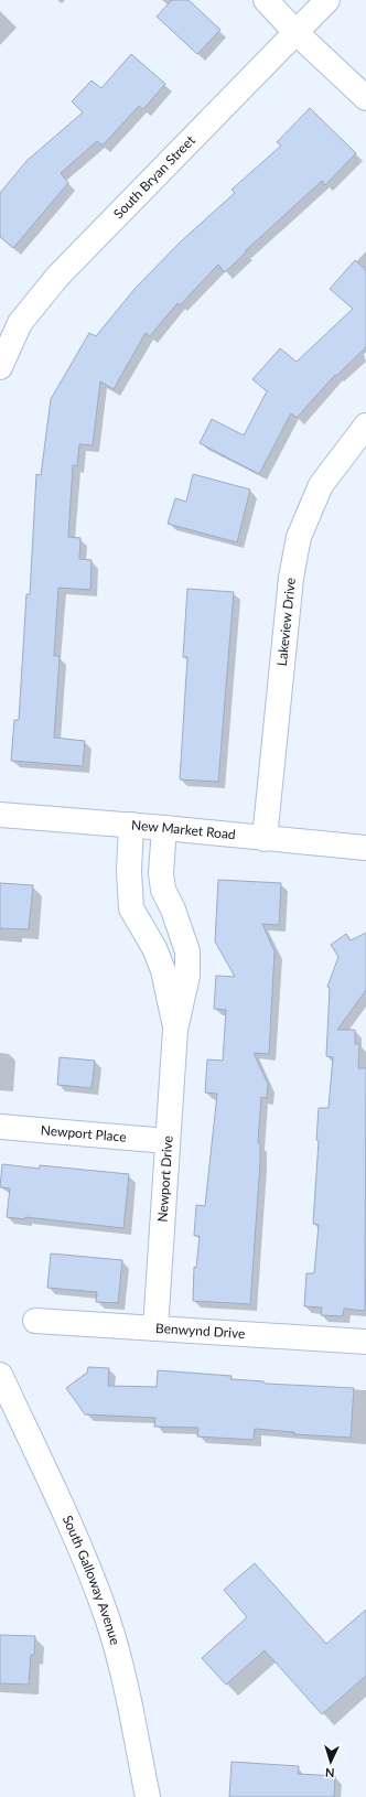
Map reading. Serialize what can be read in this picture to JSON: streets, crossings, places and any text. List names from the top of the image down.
{
  "streets": {
    "street": [
      "South Bryan Street",
      "Lakeview Drive",
      "New Market Road",
      "Newport Place",
      "Newport Drive",
      "Benwynd Drive",
      "South Galloway Avenue"
    ]
  },
  "crossings": [
    ["Lakeview Drive", "New Market Road"],
    ["New Market Road", "Newport Drive"],
    ["Newport Place", "Newport Drive"],
    ["Newport Drive", "Benwynd Drive"]
  ],
  "north": "bottom"
}
